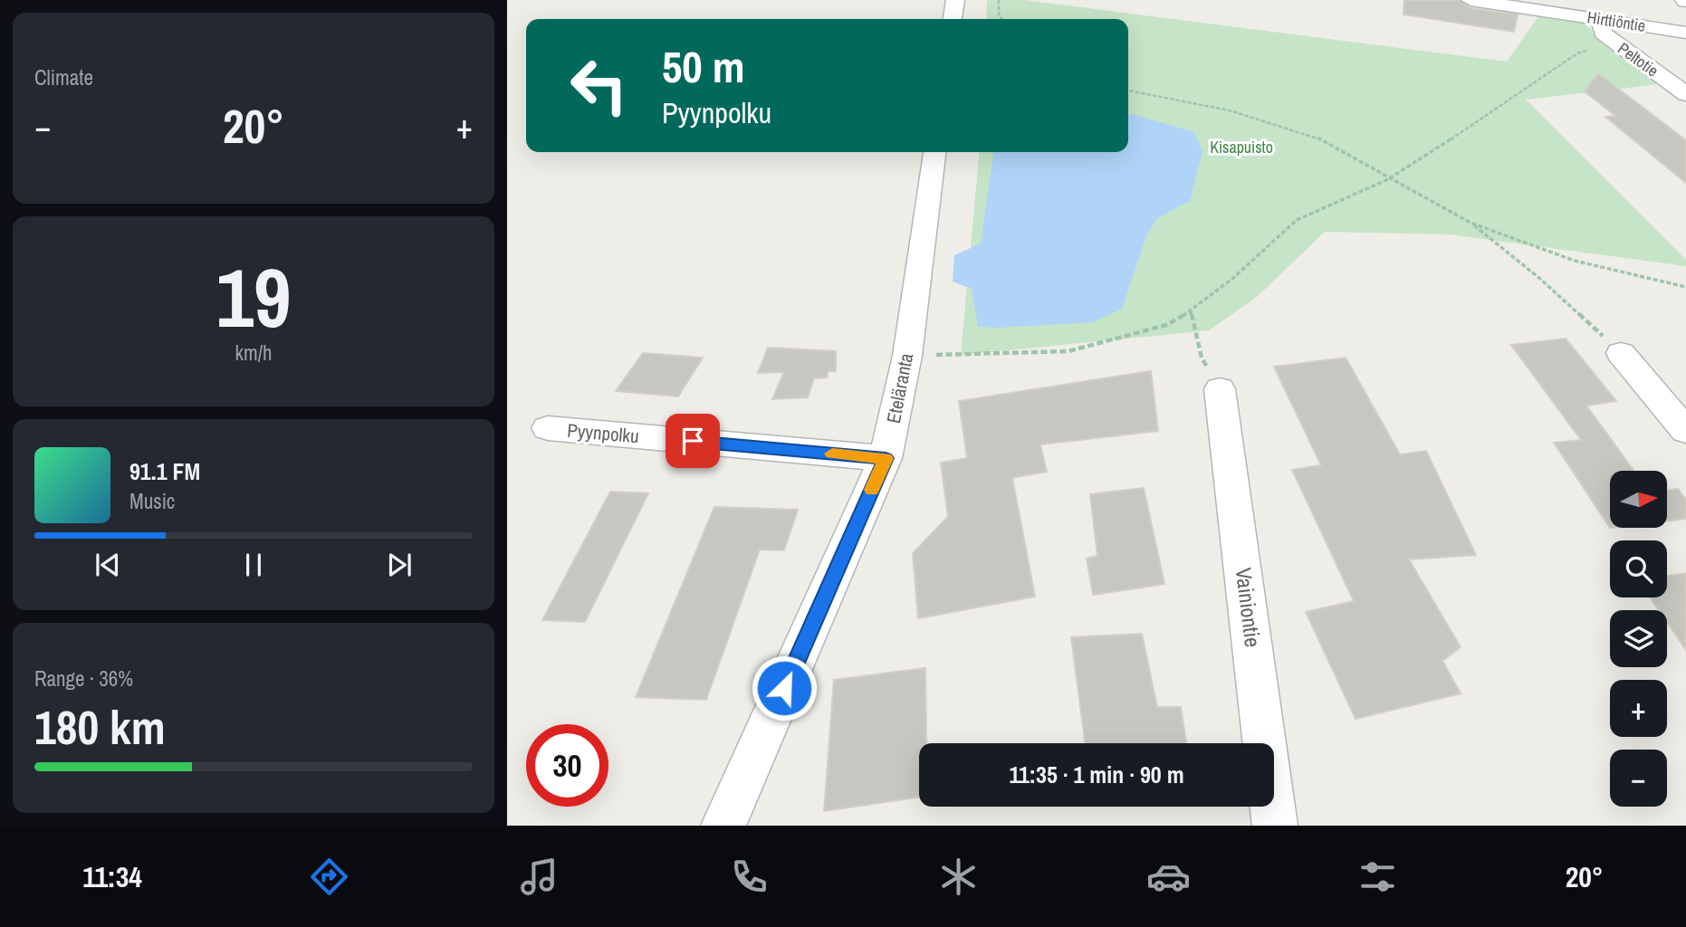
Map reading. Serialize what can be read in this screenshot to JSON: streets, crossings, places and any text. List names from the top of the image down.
{
  "streets": {
    "street": [
      "Hirttiöntie",
      "Peltotie",
      "Eteläranta",
      "Pyynpolku",
      "Vainiontie"
    ]
  },
  "crossings": [
    ["Hirttiöntie", "Peltotie"],
    ["Eteläranta", "Pyynpolku"]
  ],
  "parks": ["Kisapuisto"],
  "north": "right",
  "page": {
    "tile": [
      "Climate",
      ["19", "km/h"],
      ["Range · 36%", "180 km"]
    ],
    "turn": ["50 m", "Pyynpolku"],
    "heat": ["−", "20°", "+"],
    "song": ["91.1 FM", "Music"],
    "map_buttons": ["+", "−"],
    "limit": "30",
    "trip": "11:35 · 1 min · 90 m",
    "tabs": ["11:34", "20°"]
  }
}
